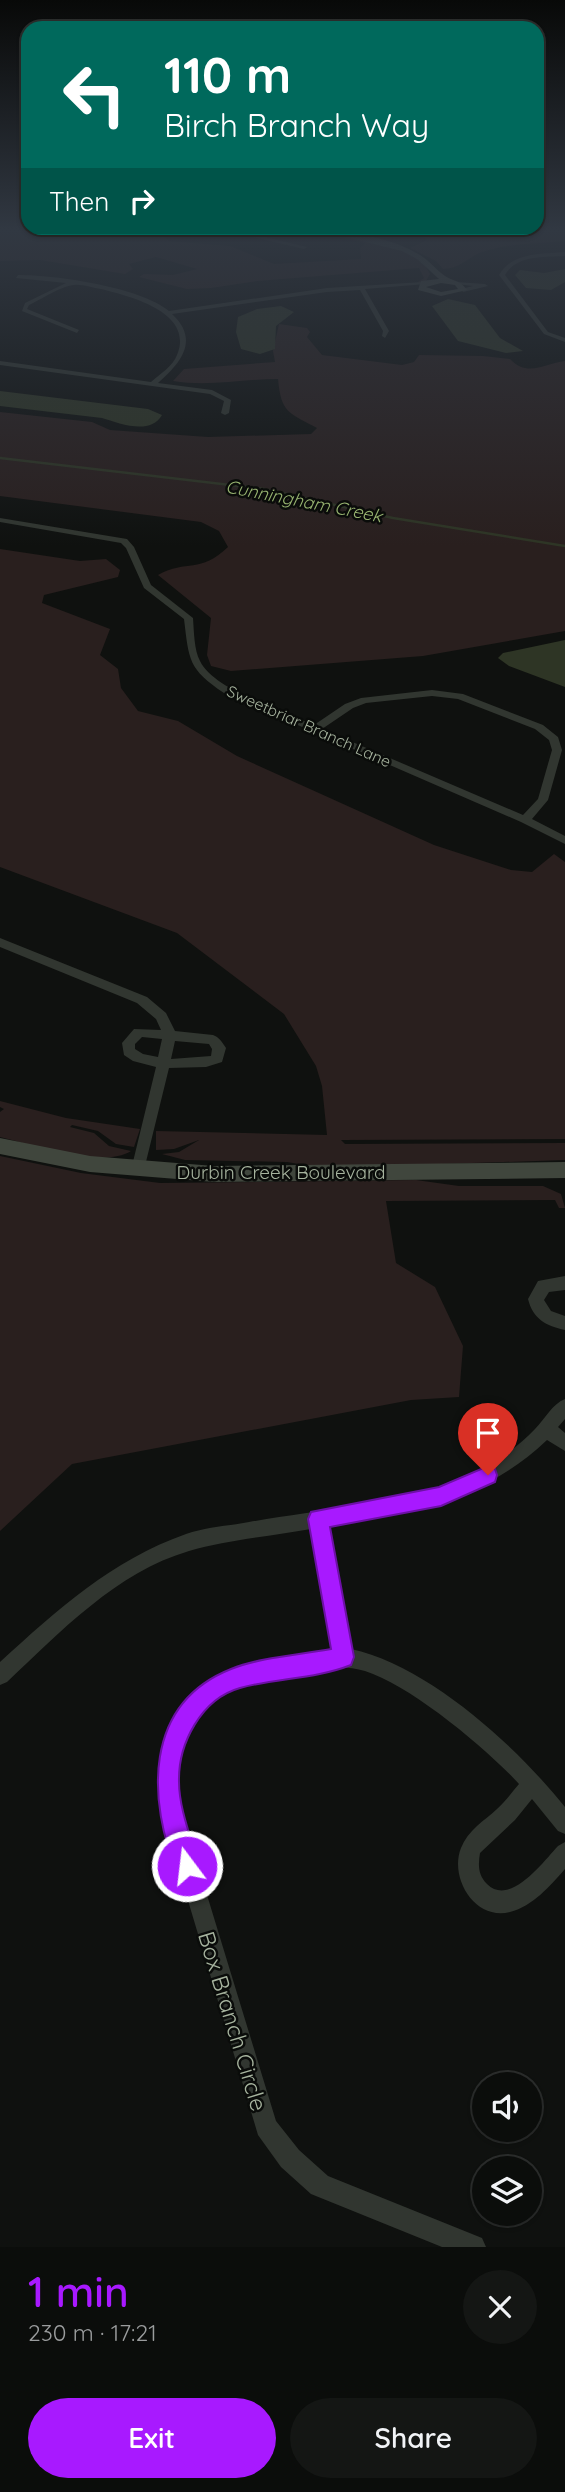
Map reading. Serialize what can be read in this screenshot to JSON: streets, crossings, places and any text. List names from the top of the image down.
{
  "streets": {
    "street": ["Sweetbriar Branch Lane", "Durbin Creek Boulevard", "Box Branch Circle"]
  },
  "water": ["Cunningham Creek"],
  "page": {
    "turn": ["110 m", "Birch Branch Way"],
    "then": "Then",
    "heading": ["1 min", "230 m · 17:21"],
    "buttons": ["Exit", "Share"]
  }
}
